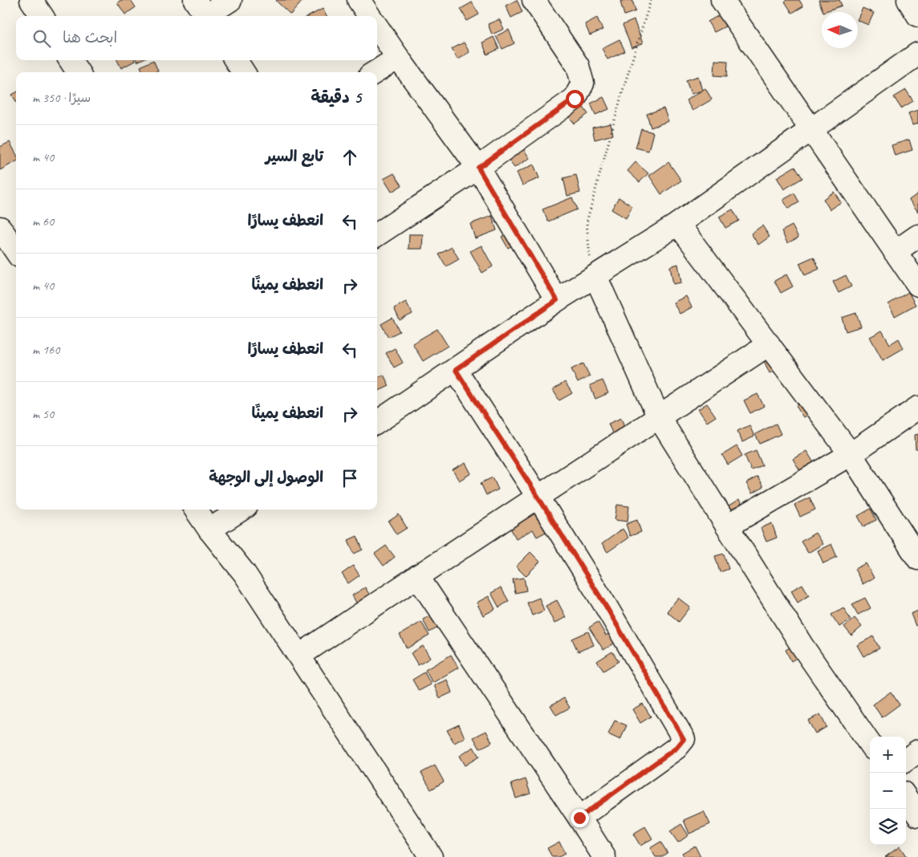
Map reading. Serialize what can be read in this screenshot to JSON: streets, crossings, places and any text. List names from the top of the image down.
{
  "north": "left",
  "page": {
    "search": "ابحث هنا",
    "heading": ["5 دقيقة", "سيرًا · 350 m"],
    "list": [
      ["تابع السير", "40 m"],
      ["انعطف يسارًا", "60 m"],
      ["انعطف يمينًا", "40 m"],
      ["انعطف يسارًا", "160 m"],
      ["انعطف يمينًا", "50 m"],
      "الوصول إلى الوجهة"
    ],
    "map_buttons": ["+", "−"]
  }
}
